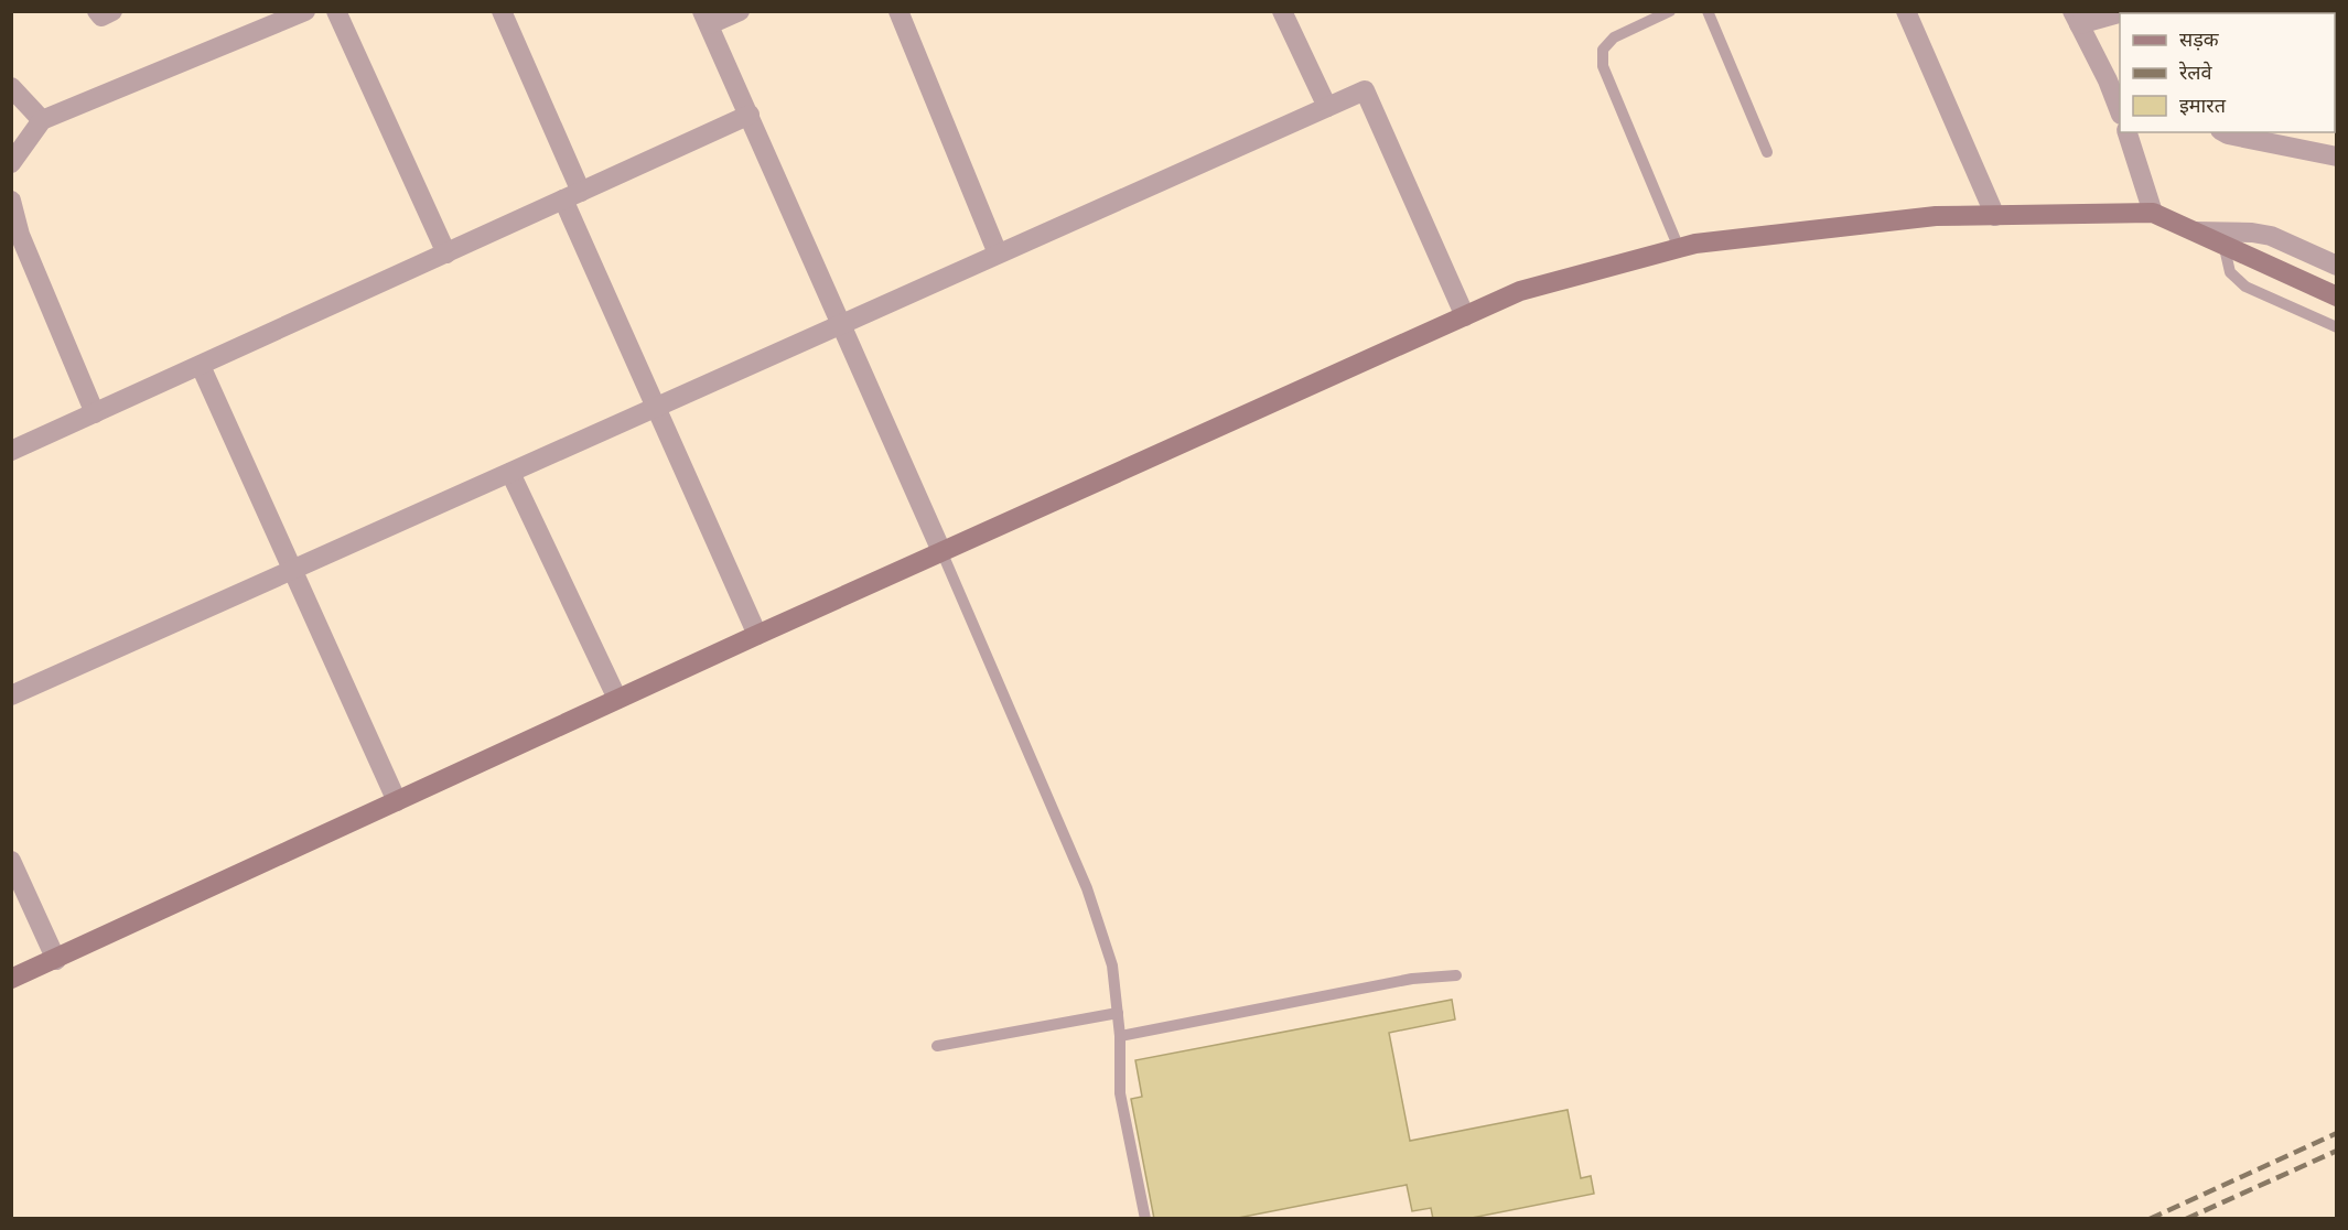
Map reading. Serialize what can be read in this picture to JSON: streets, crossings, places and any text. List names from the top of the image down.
{
  "legend": ["सड़क", "रेलवे", "इमारत"]
}
